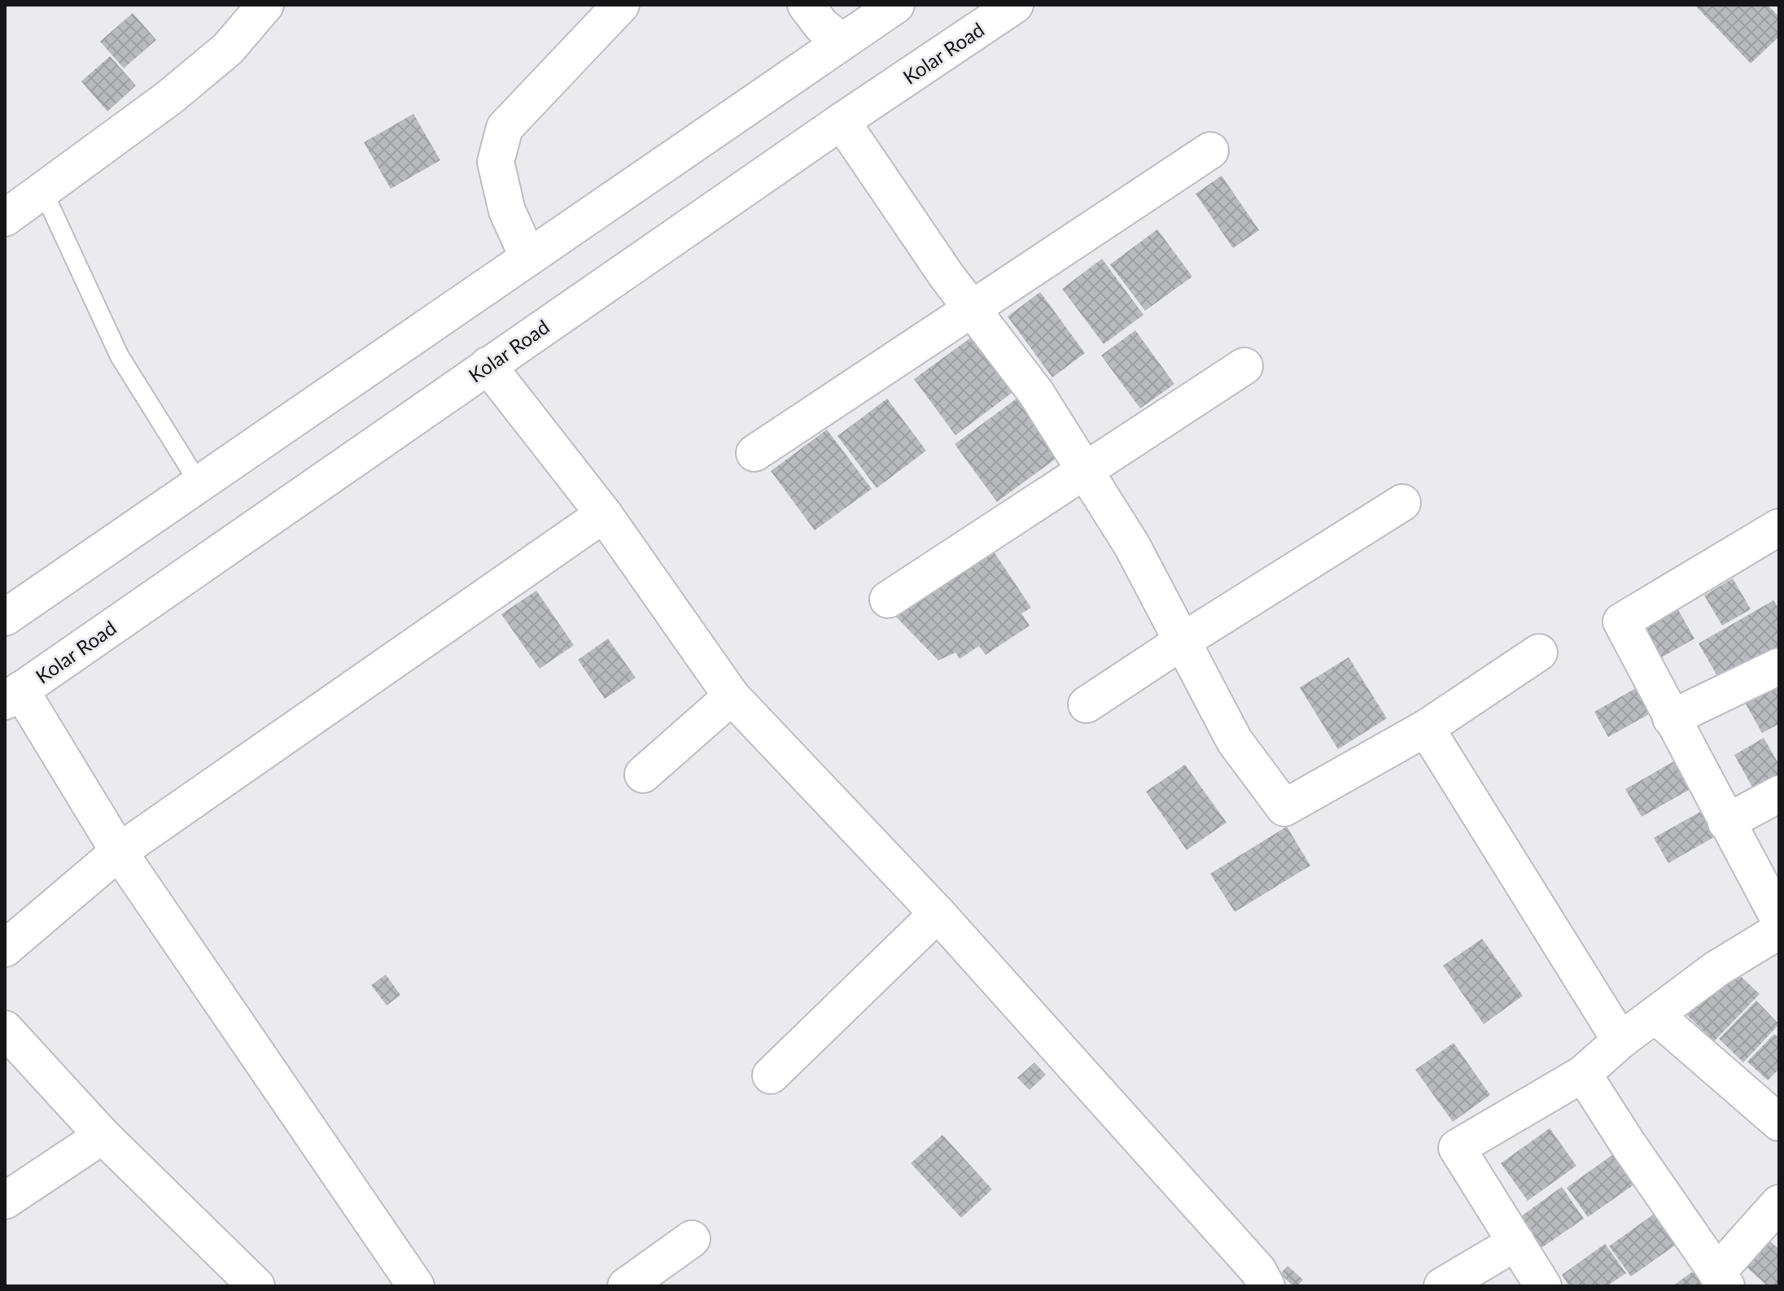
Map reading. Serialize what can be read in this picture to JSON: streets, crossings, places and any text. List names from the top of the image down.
{
  "streets": {
    "street": ["Kolar Road"]
  }
}
